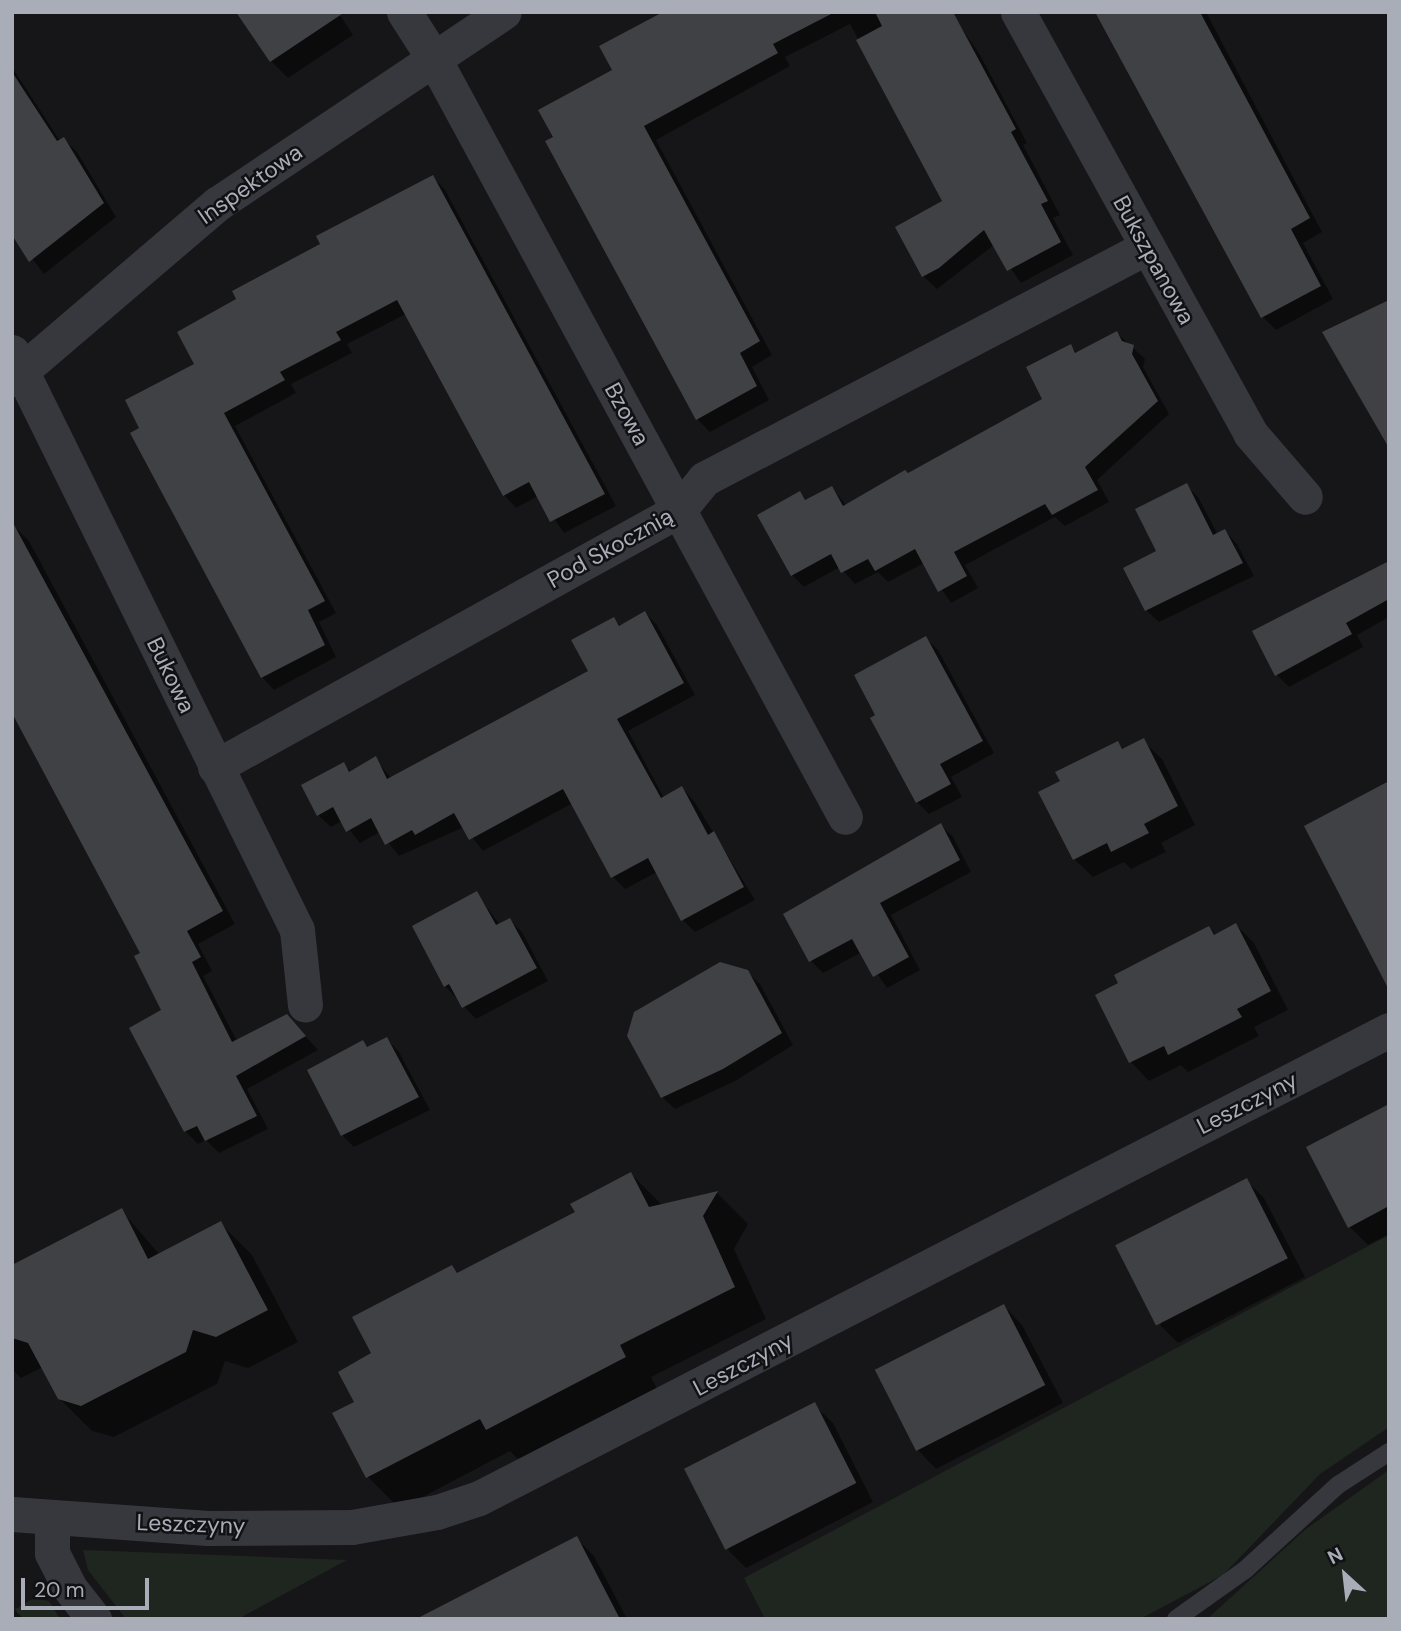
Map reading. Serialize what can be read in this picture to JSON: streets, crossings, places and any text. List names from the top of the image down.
{
  "streets": {
    "street": [
      "Inspektowa",
      "Bukszpanowa",
      "Bzowa",
      "Pod Skocznią",
      "Bukowa",
      "Leszczyny"
    ]
  },
  "crossings": [
    ["Inspektowa", "Bzowa"],
    ["Inspektowa", "Bukowa"],
    ["Bukszpanowa", "Pod Skocznią"],
    ["Bzowa", "Pod Skocznią"],
    ["Pod Skocznią", "Bukowa"]
  ],
  "scale_bar": "20 m",
  "north": "top left"
}
